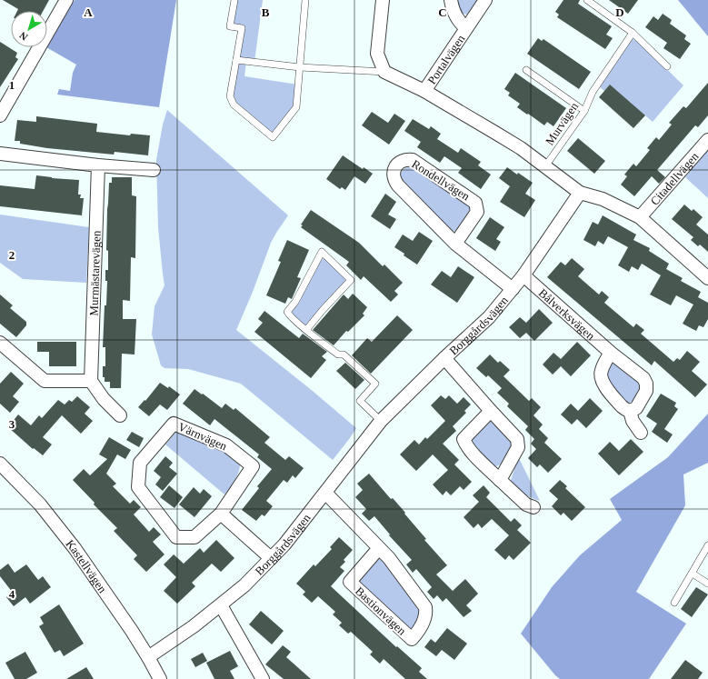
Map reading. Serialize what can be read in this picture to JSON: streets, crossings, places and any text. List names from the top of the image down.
{
  "streets": {
    "street": [
      "Portalvägen",
      "Citadellvägen",
      "Rondellvägen",
      "Murmästarevägen",
      "Bålverksvägen",
      "Borggårdsvägen",
      "Värnvägen",
      "Kastellvägen",
      "Bastionvägen"
    ],
    "lane": ["Murvägen"]
  },
  "crossings": [
    ["Rondellvägen", "Borggårdsvägen"],
    ["Bålverksvägen", "Borggårdsvägen"],
    ["Borggårdsvägen", "Kastellvägen"],
    ["Borggårdsvägen", "Bastionvägen"]
  ],
  "north": "bottom left",
  "grid": {
    "columns": [
      "A",
      "B",
      "C",
      "D"
    ],
    "rows": [
      "1",
      "2",
      "3",
      "4"
    ]
  }
}
